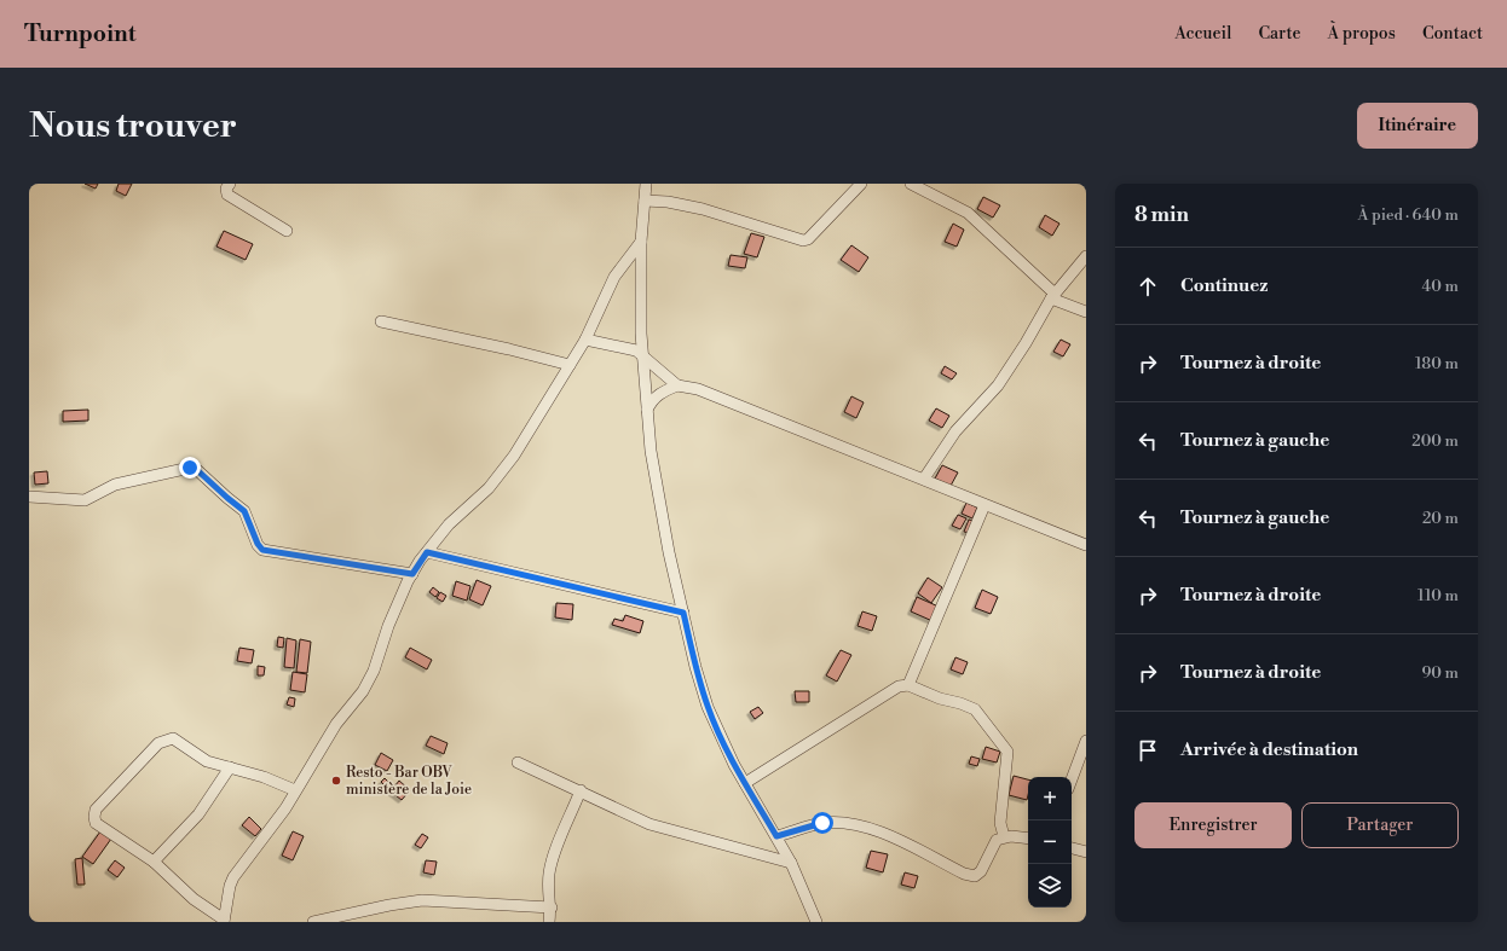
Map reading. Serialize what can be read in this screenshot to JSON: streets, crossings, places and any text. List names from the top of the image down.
{
  "places": ["Resto - Bar OBV ministère de la Joie"],
  "page": {
    "header": "Turnpoint",
    "nav": [
      "Accueil",
      "Carte",
      "À propos",
      "Contact"
    ],
    "buttons": [
      "Itinéraire",
      ["Enregistrer", "Partager"]
    ],
    "title": "Nous trouver",
    "heading": ["8 min", "À pied · 640 m"],
    "list": [
      ["Continuez", "40 m"],
      ["Tournez à droite", "180 m"],
      ["Tournez à gauche", "200 m"],
      ["Tournez à gauche", "20 m"],
      ["Tournez à droite", "110 m"],
      ["Tournez à droite", "90 m"],
      "Arrivée à destination"
    ],
    "map_buttons": ["+", "−"]
  }
}
